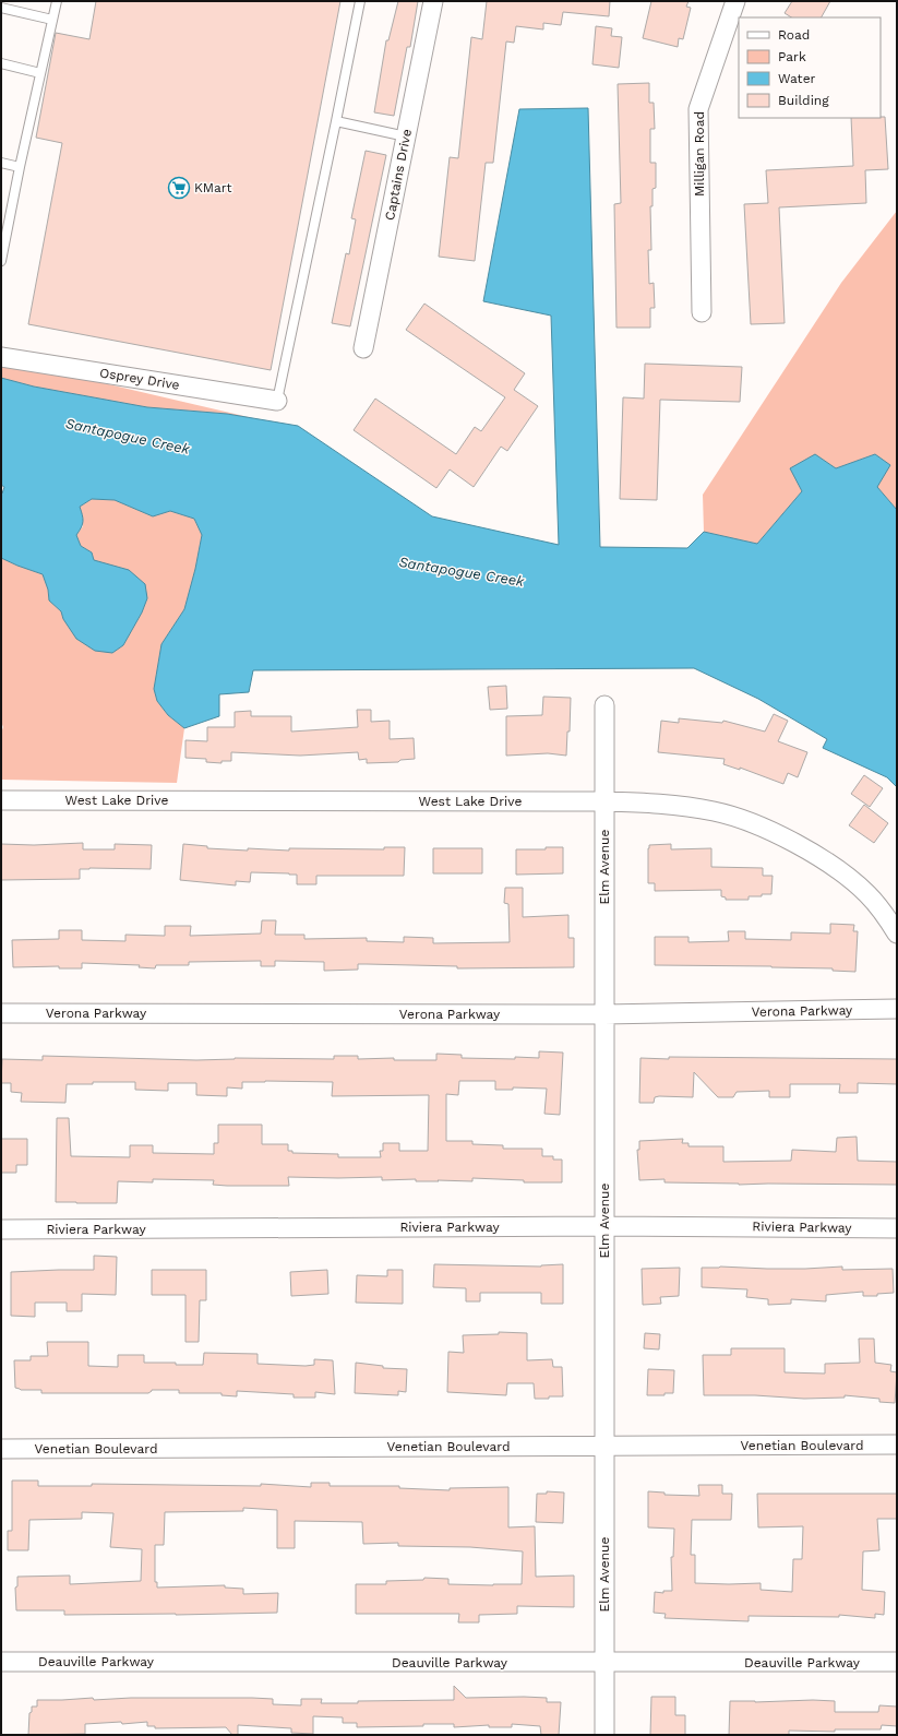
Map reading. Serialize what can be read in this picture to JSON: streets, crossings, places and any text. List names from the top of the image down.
{
  "streets": {
    "street": [
      "Milligan Road",
      "Captains Drive",
      "Osprey Drive",
      "West Lake Drive",
      "Elm Avenue",
      "Verona Parkway",
      "Riviera Parkway",
      "Venetian Boulevard",
      "Deauville Parkway"
    ]
  },
  "crossings": [
    ["West Lake Drive", "Elm Avenue"],
    ["Elm Avenue", "Verona Parkway"],
    ["Elm Avenue", "Riviera Parkway"],
    ["Elm Avenue", "Venetian Boulevard"],
    ["Elm Avenue", "Deauville Parkway"]
  ],
  "water": ["Santapogue Creek"],
  "places": {
    "supermarket": ["KMart"]
  },
  "legend": [
    "Road",
    "Park",
    "Water",
    "Building"
  ]
}
